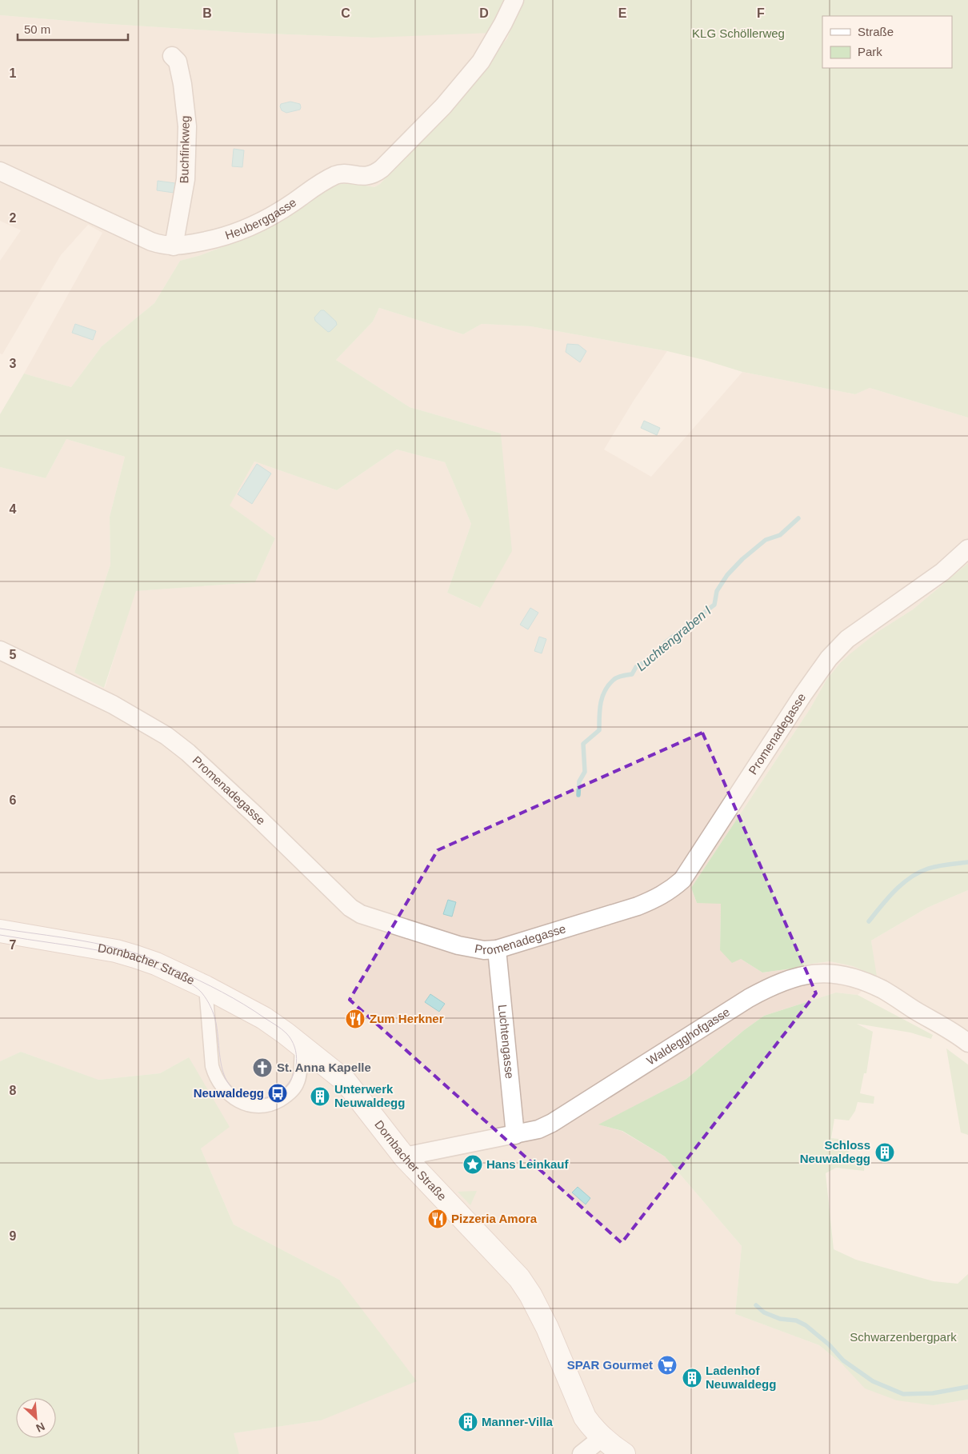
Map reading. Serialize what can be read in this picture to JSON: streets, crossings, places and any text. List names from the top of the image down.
{
  "streets": {
    "main road": ["Dornbacher Straße"],
    "street": [
      "Buchfinkweg",
      "Heuberggasse",
      "Promenadegasse",
      "Waldegghofgasse",
      "Luchtengasse"
    ]
  },
  "crossings": [
    ["Buchfinkweg", "Heuberggasse"],
    ["Promenadegasse", "Luchtengasse"],
    ["Dornbacher Straße", "Waldegghofgasse"],
    ["Waldegghofgasse", "Luchtengasse"]
  ],
  "water": ["Luchtengraben I"],
  "parks": ["KLG Schöllerweg", "Schwarzenbergpark"],
  "places": {
    "restaurant": ["Zum Herkner", "Pizzeria Amora"],
    "church": ["St. Anna Kapelle"],
    "bus stop": ["Neuwaldegg"],
    "building": [
      "Unterwerk Neuwaldegg",
      "Schloss Neuwaldegg",
      "Ladenhof Neuwaldegg",
      "Manner-Villa"
    ],
    "place": ["Hans Leinkauf"],
    "supermarket": ["SPAR Gourmet"]
  },
  "legend": ["Straße", "Park"],
  "scale_bar": "50 m",
  "north": "bottom right",
  "grid": {
    "columns": [
      "B",
      "C",
      "D",
      "E",
      "F"
    ],
    "rows": [
      "1",
      "2",
      "3",
      "4",
      "5",
      "6",
      "7",
      "8",
      "9"
    ]
  }
}
